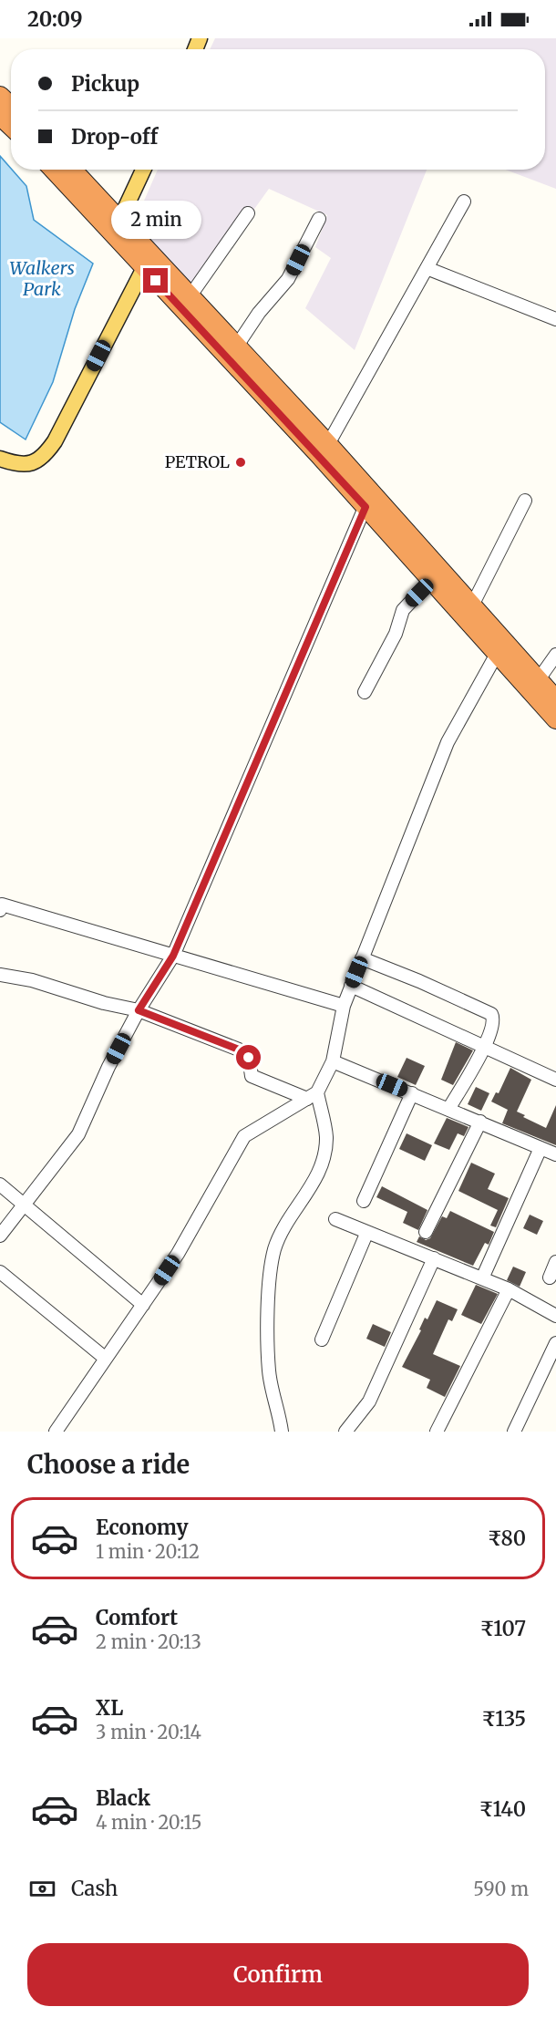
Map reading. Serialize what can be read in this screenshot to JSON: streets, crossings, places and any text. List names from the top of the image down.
{
  "water": ["Walkers Park"],
  "places": ["PETROL"],
  "page": {
    "status": "20:09",
    "banner": ["Pickup", "Drop-off"],
    "bubble": "2 min",
    "heading": "Choose a ride",
    "list": [
      {
        "name": "Economy",
        "note": "1 min · 20:12",
        "value": "₹80"
      },
      {
        "name": "Comfort",
        "note": "2 min · 20:13",
        "value": "₹107"
      },
      {
        "name": "XL",
        "note": "3 min · 20:14",
        "value": "₹135"
      },
      {
        "name": "Black",
        "note": "4 min · 20:15",
        "value": "₹140"
      }
    ],
    "pay": ["Cash", "590 m"],
    "buttons": "Confirm"
  }
}
